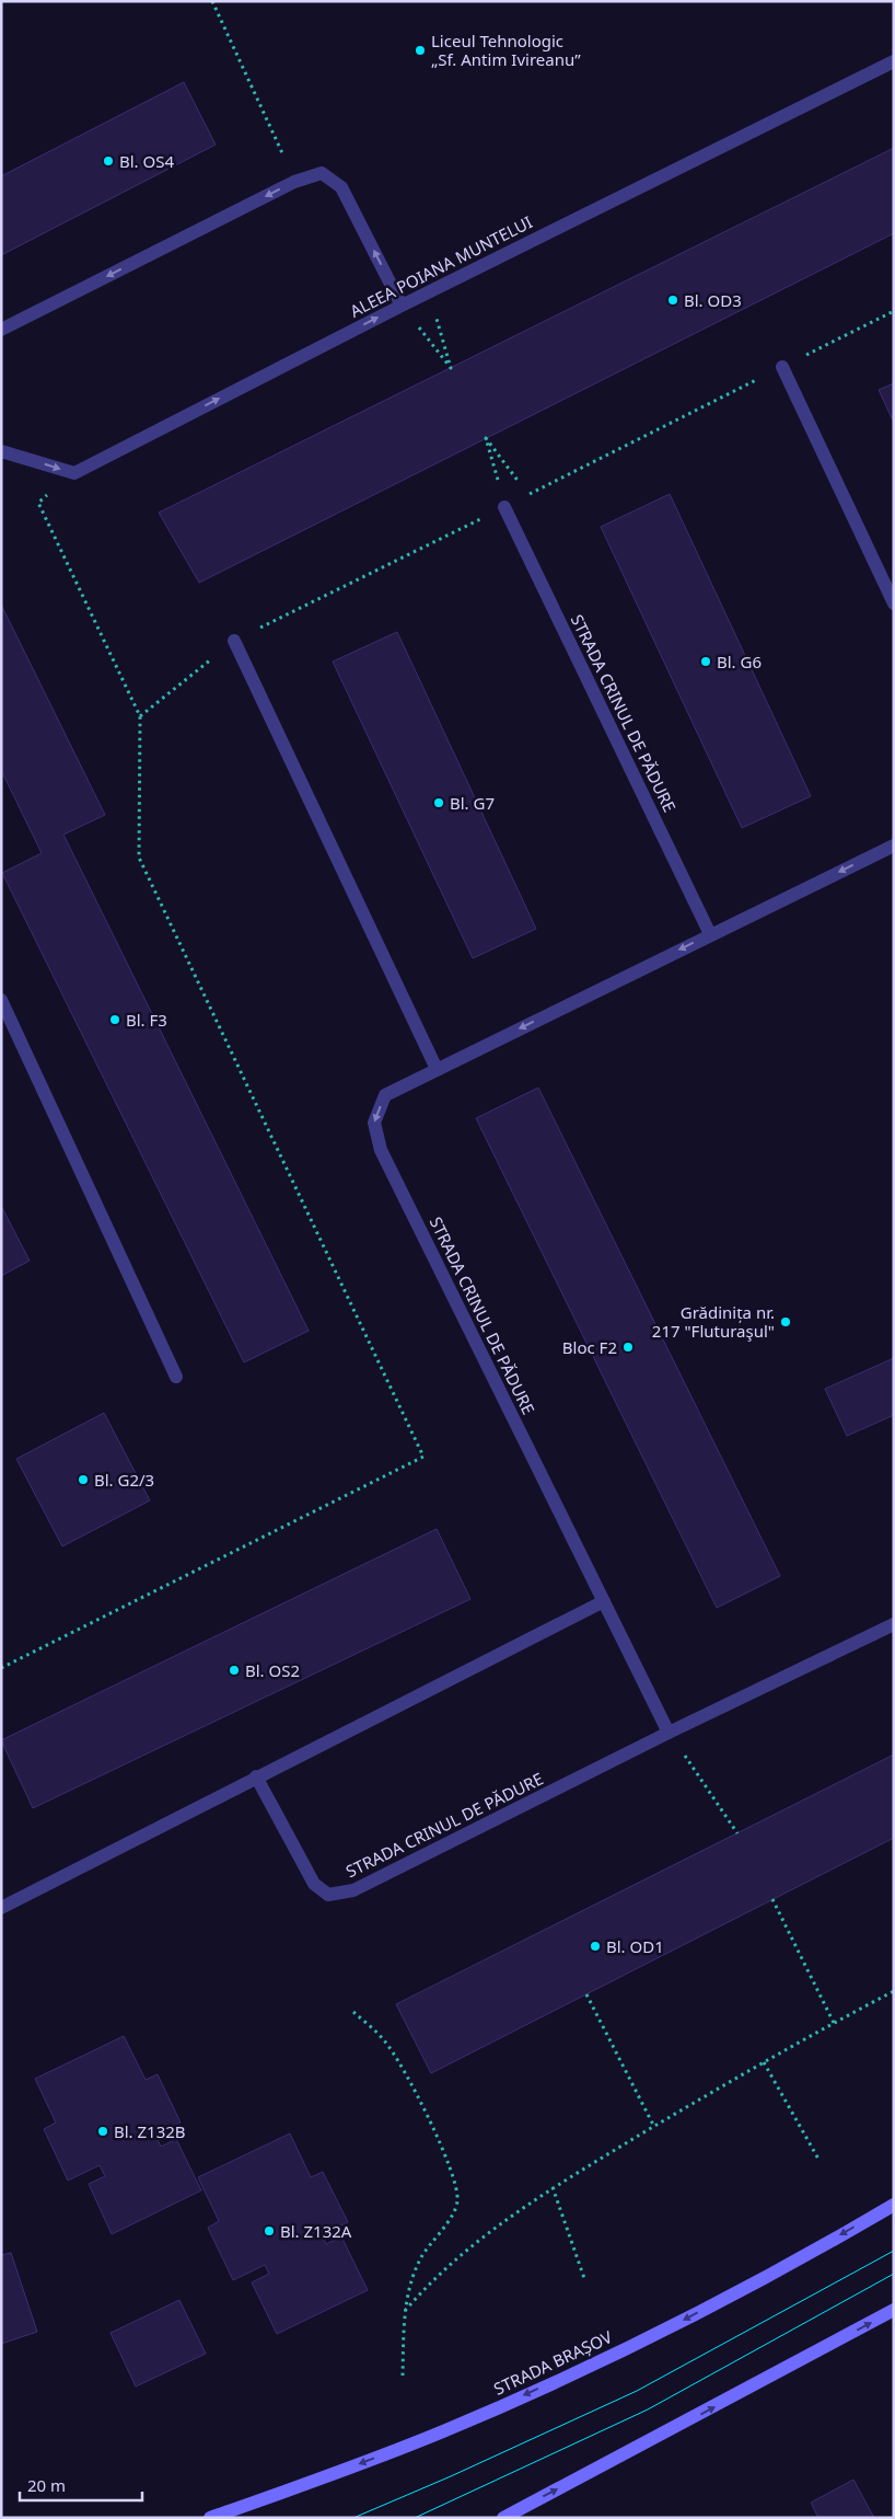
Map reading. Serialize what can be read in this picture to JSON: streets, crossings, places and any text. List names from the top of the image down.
{
  "streets": {
    "main road": ["STRADA BRAȘOV"],
    "street": ["ALEEA POIANA MUNTELUI", "STRADA CRINUL DE PĂDURE"]
  },
  "one_way": ["ALEEA POIANA MUNTELUI"],
  "places": [
    "Liceul Tehnologic „Sf. Antim Ivireanu”",
    "Bl. OS4",
    "Bl. OD3",
    "Bl. G6",
    "Bl. G7",
    "Bl. F3",
    "Grădinița nr. 217 \"Fluturaşul\"",
    "Bloc F2",
    "Bl. G2/3",
    "Bl. OS2",
    "Bl. OD1",
    "Bl. Z132B",
    "Bl. Z132A"
  ],
  "scale_bar": "20 m"
}
